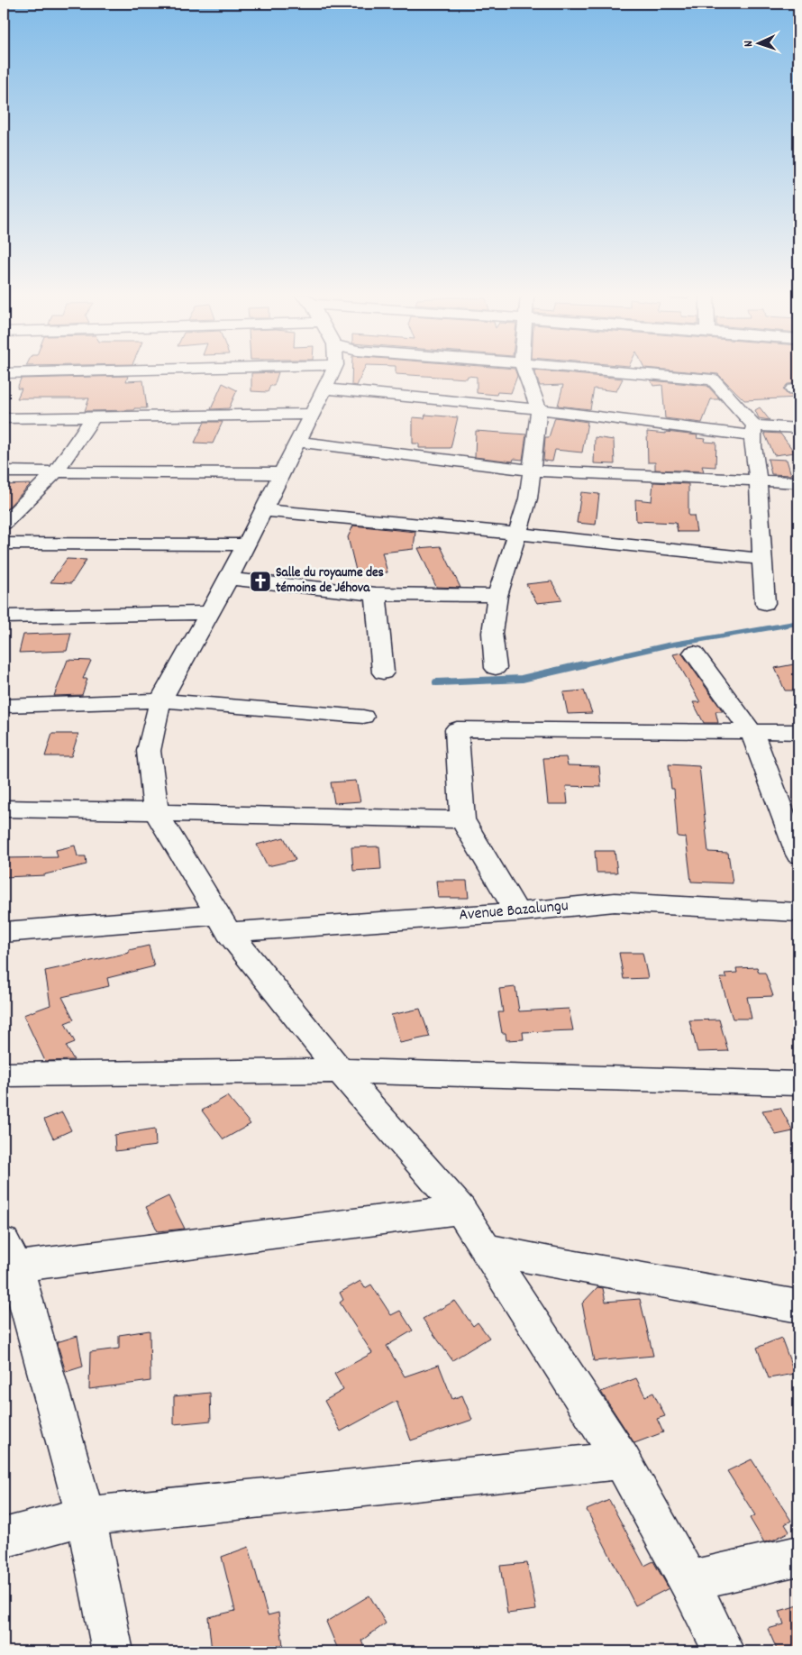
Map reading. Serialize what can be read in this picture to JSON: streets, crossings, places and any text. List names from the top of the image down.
{
  "streets": {
    "street": ["Avenue Bazalungu"]
  },
  "places": {
    "church": ["Salle du royaume des témoins de Jéhova"]
  },
  "north": "left"
}
